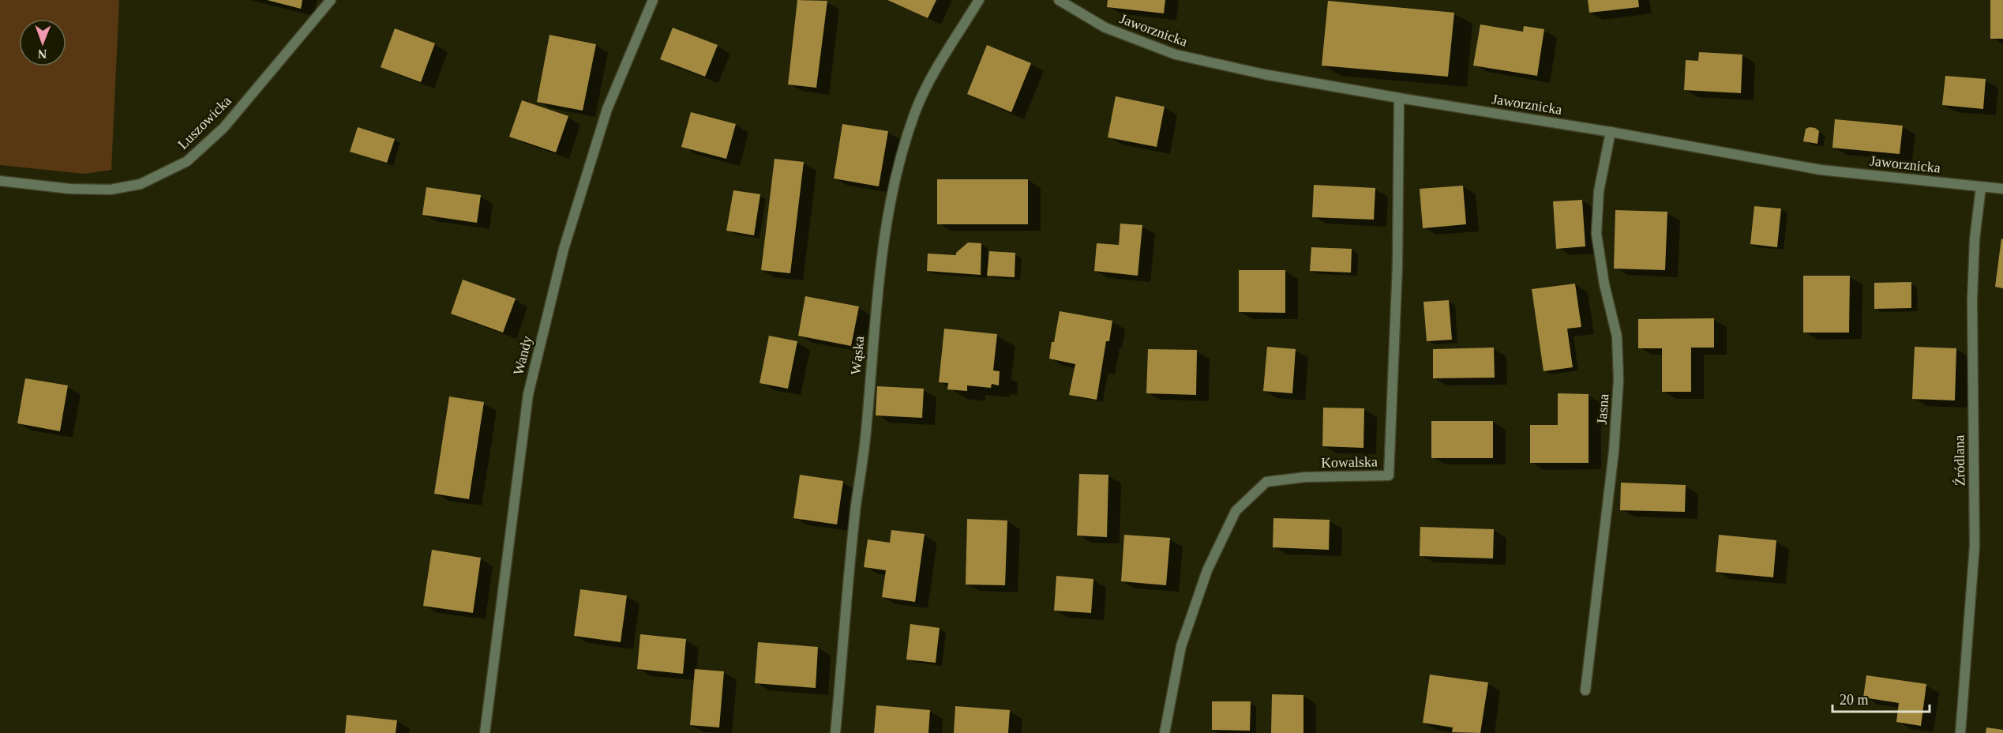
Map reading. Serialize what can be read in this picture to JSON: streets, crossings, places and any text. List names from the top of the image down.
{
  "streets": {
    "street": [
      "Jaworznicka",
      "Luszowicka",
      "Wandy",
      "Wąska",
      "Jasna",
      "Źródlana",
      "Kowalska"
    ]
  },
  "crossings": [
    ["Jaworznicka", "Jasna"],
    ["Jaworznicka", "Źródlana"],
    ["Jaworznicka", "Kowalska"]
  ],
  "scale_bar": "20 m",
  "north": "bottom"
}
